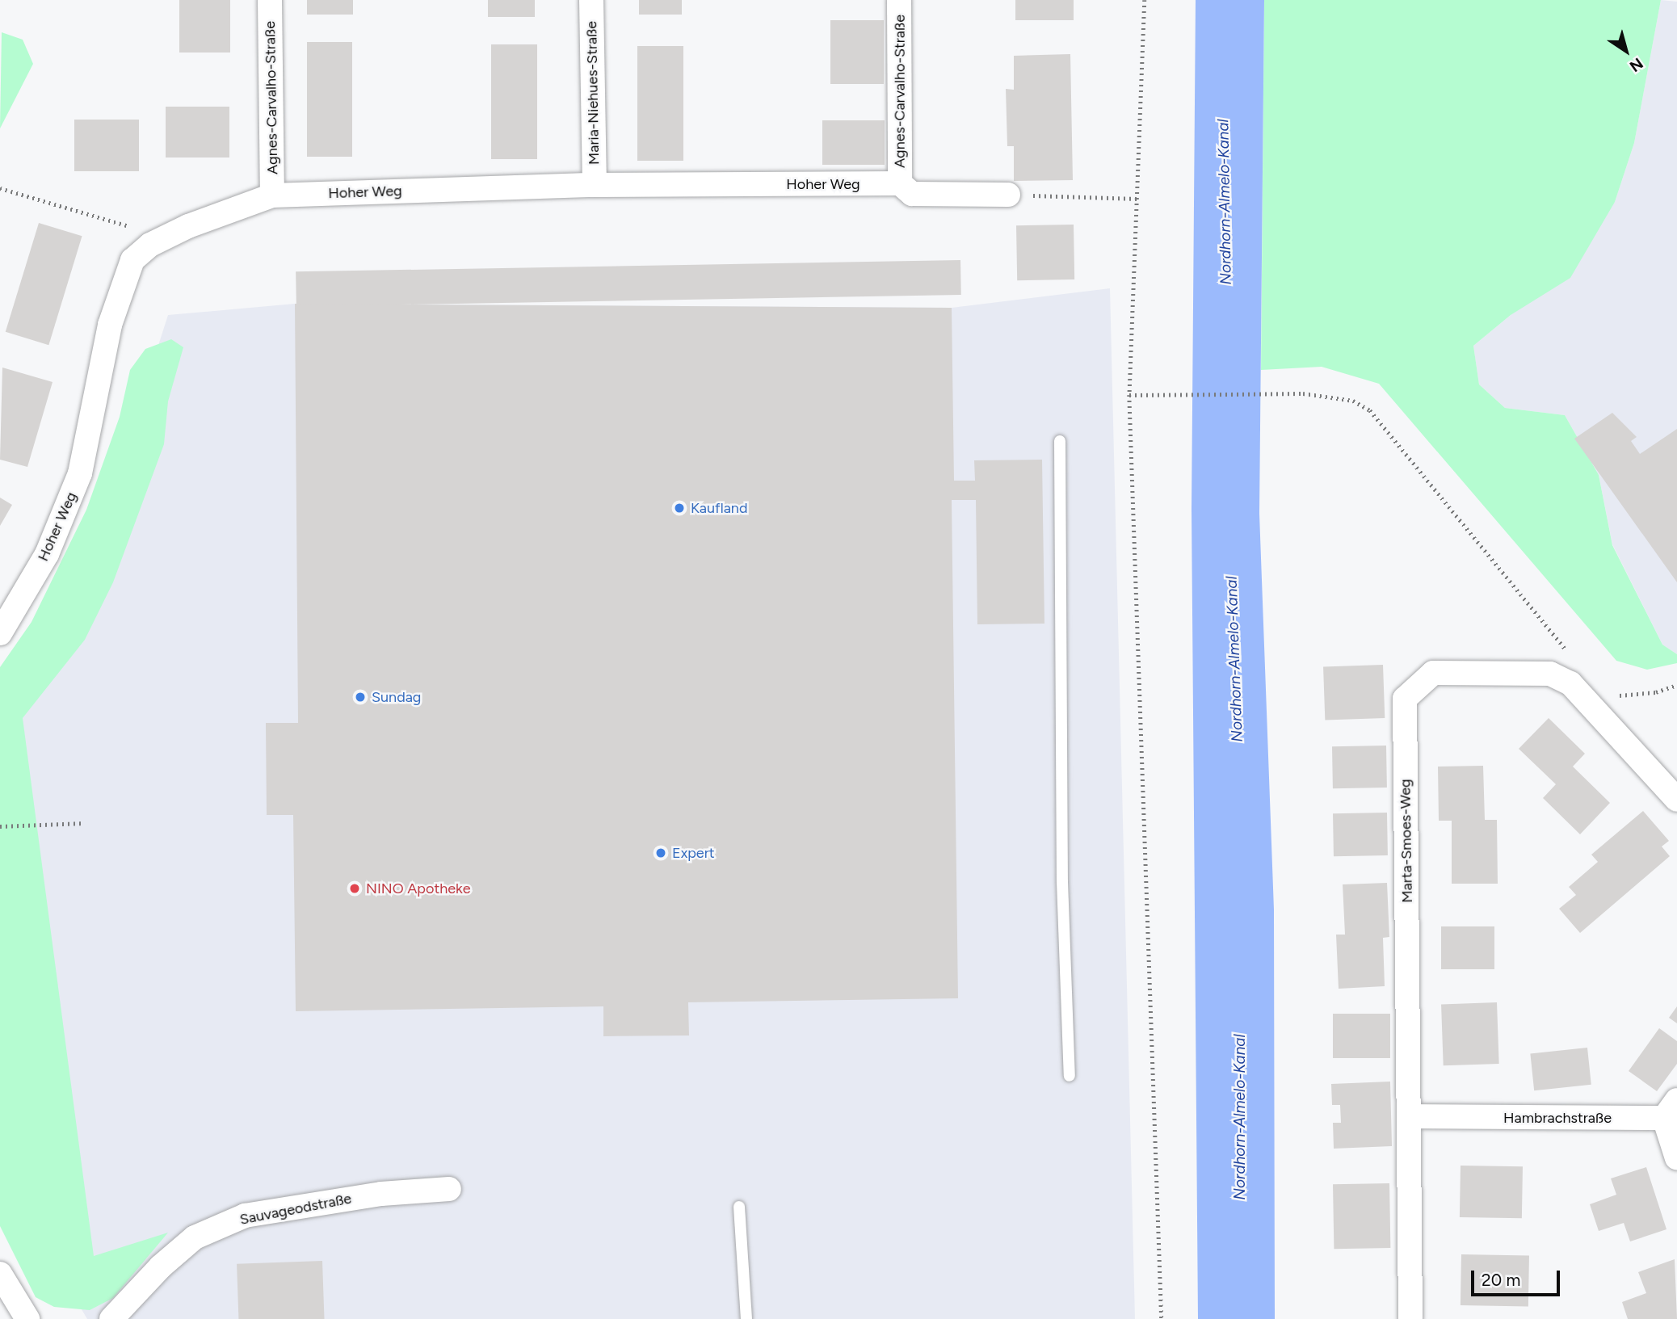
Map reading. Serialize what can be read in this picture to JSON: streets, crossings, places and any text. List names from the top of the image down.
{
  "streets": {
    "street": [
      "Agnes-Carvalho-Straße",
      "Maria-Niehues-Straße",
      "Hoher Weg",
      "Marta-Smoes-Weg",
      "Hambrachstraße",
      "Sauvageodstraße"
    ]
  },
  "crossings": [
    ["Agnes-Carvalho-Straße", "Hoher Weg"],
    ["Maria-Niehues-Straße", "Hoher Weg"],
    ["Marta-Smoes-Weg", "Hambrachstraße"]
  ],
  "water": ["Nordhorn-Almelo-Kanal"],
  "places": [
    "Kaufland",
    "Sundag",
    "Expert",
    "NINO Apotheke"
  ],
  "scale_bar": "20 m",
  "north": "bottom right"
}
